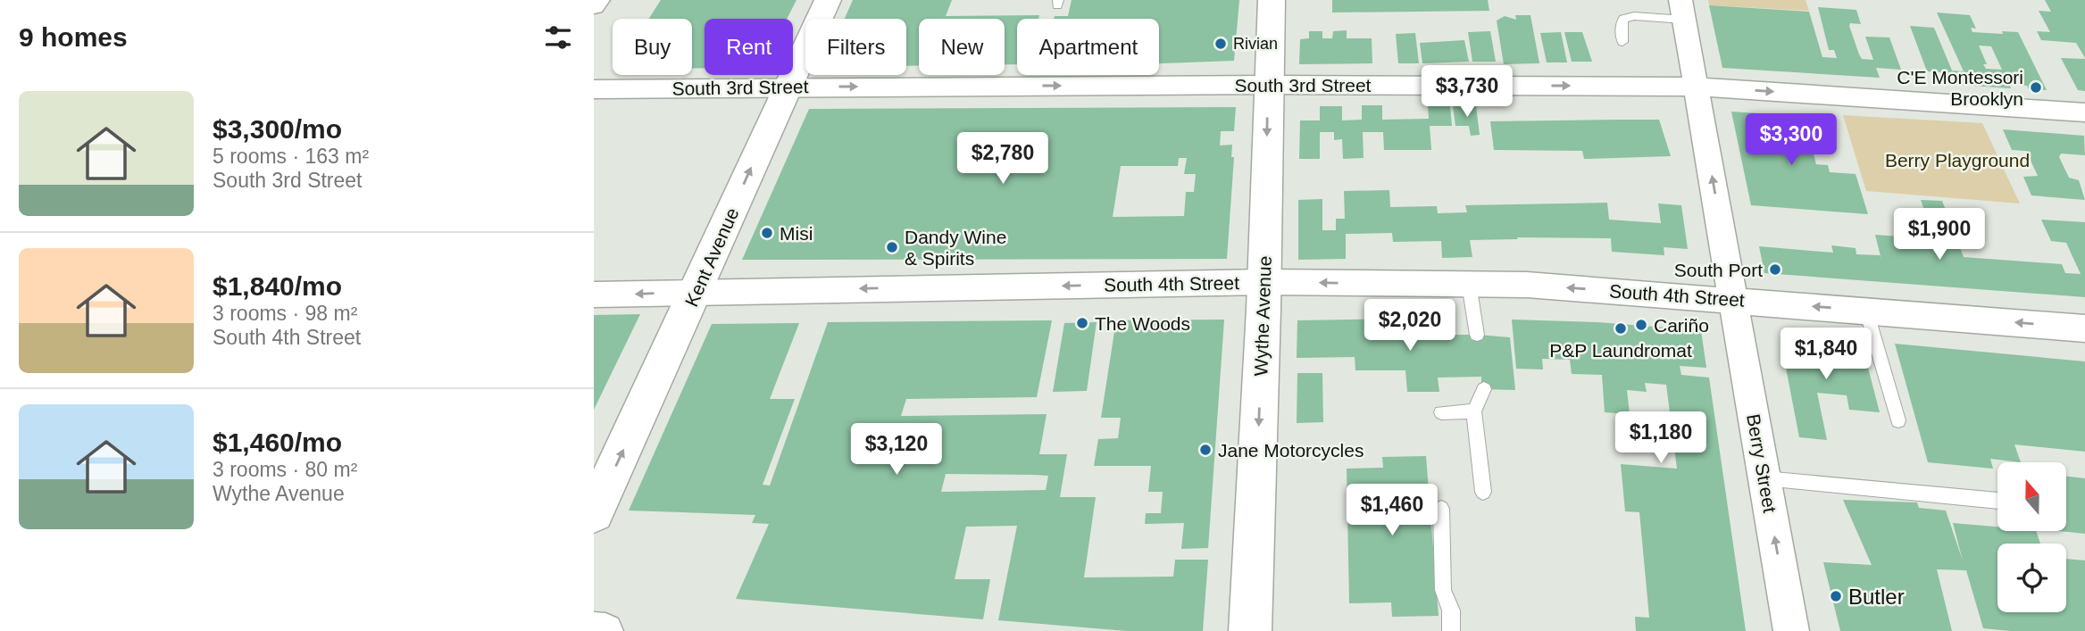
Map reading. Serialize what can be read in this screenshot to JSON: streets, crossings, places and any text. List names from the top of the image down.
{
  "streets": {
    "main road": ["Kent Avenue", "Wythe Avenue"],
    "street": ["South 3rd Street", "South 4th Street", "Berry Street"]
  },
  "crossings": [
    ["South 3rd Street", "Kent Avenue"],
    ["South 3rd Street", "Wythe Avenue"],
    ["South 3rd Street", "Berry Street"],
    ["Kent Avenue", "South 4th Street"],
    ["South 4th Street", "Wythe Avenue"],
    ["South 4th Street", "Berry Street"]
  ],
  "one_way": [
    "South 3rd Street",
    "Kent Avenue",
    "South 4th Street",
    "Wythe Avenue",
    "Berry Street"
  ],
  "parks": ["Berry Playground"],
  "places": [
    "Rivian",
    "C'E Montessori Brooklyn",
    "Misi",
    "Dandy Wine & Spirits",
    "South Port",
    "The Woods",
    "Cariño",
    "P&P Laundromat",
    "Jane Motorcycles",
    "Butler"
  ],
  "north": "top",
  "page": {
    "heading": "9 homes",
    "chip": [
      "Buy",
      "Rent",
      "Filters",
      "New",
      "Apartment"
    ],
    "price": [
      "$3,730",
      "$3,300",
      "$2,780",
      "$1,900",
      "$2,020",
      "$1,840",
      "$1,180",
      "$3,120",
      "$1,460"
    ],
    "list": [
      {
        "name": "$3,300/mo",
        "note": "5 rooms · 163 m² · South 3rd Street"
      },
      {
        "name": "$1,840/mo",
        "note": "3 rooms · 98 m² · South 4th Street"
      },
      {
        "name": "$1,460/mo",
        "note": "3 rooms · 80 m² · Wythe Avenue"
      }
    ]
  }
}
